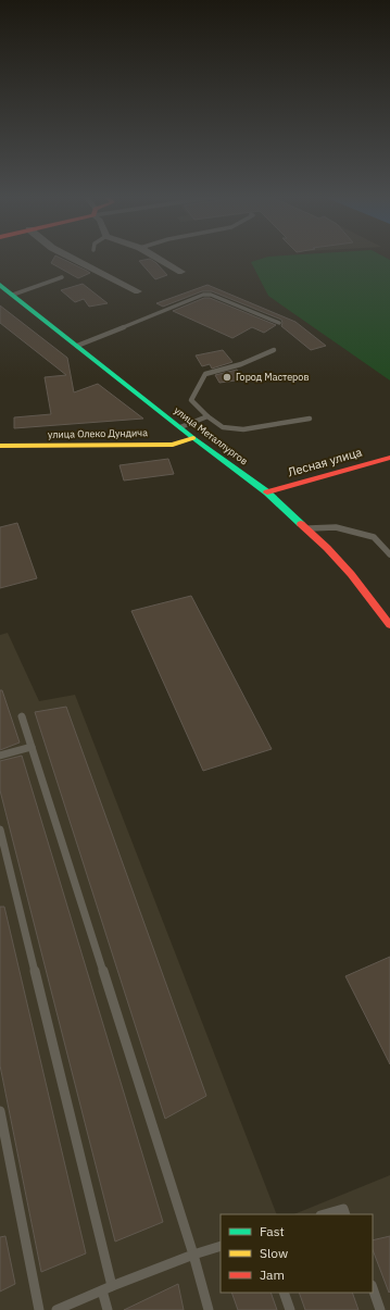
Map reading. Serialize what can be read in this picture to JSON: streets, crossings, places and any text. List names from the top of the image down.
{
  "streets": {
    "main road": ["улица Олеко Дундича", "улица Металлургов", "Лесная улица"]
  },
  "crossings": [
    ["улица Олеко Дундича", "улица Металлургов"],
    ["улица Металлургов", "Лесная улица"]
  ],
  "places": ["Город Мастеров"],
  "legend": ["Fast", "Slow", "Jam"]
}
